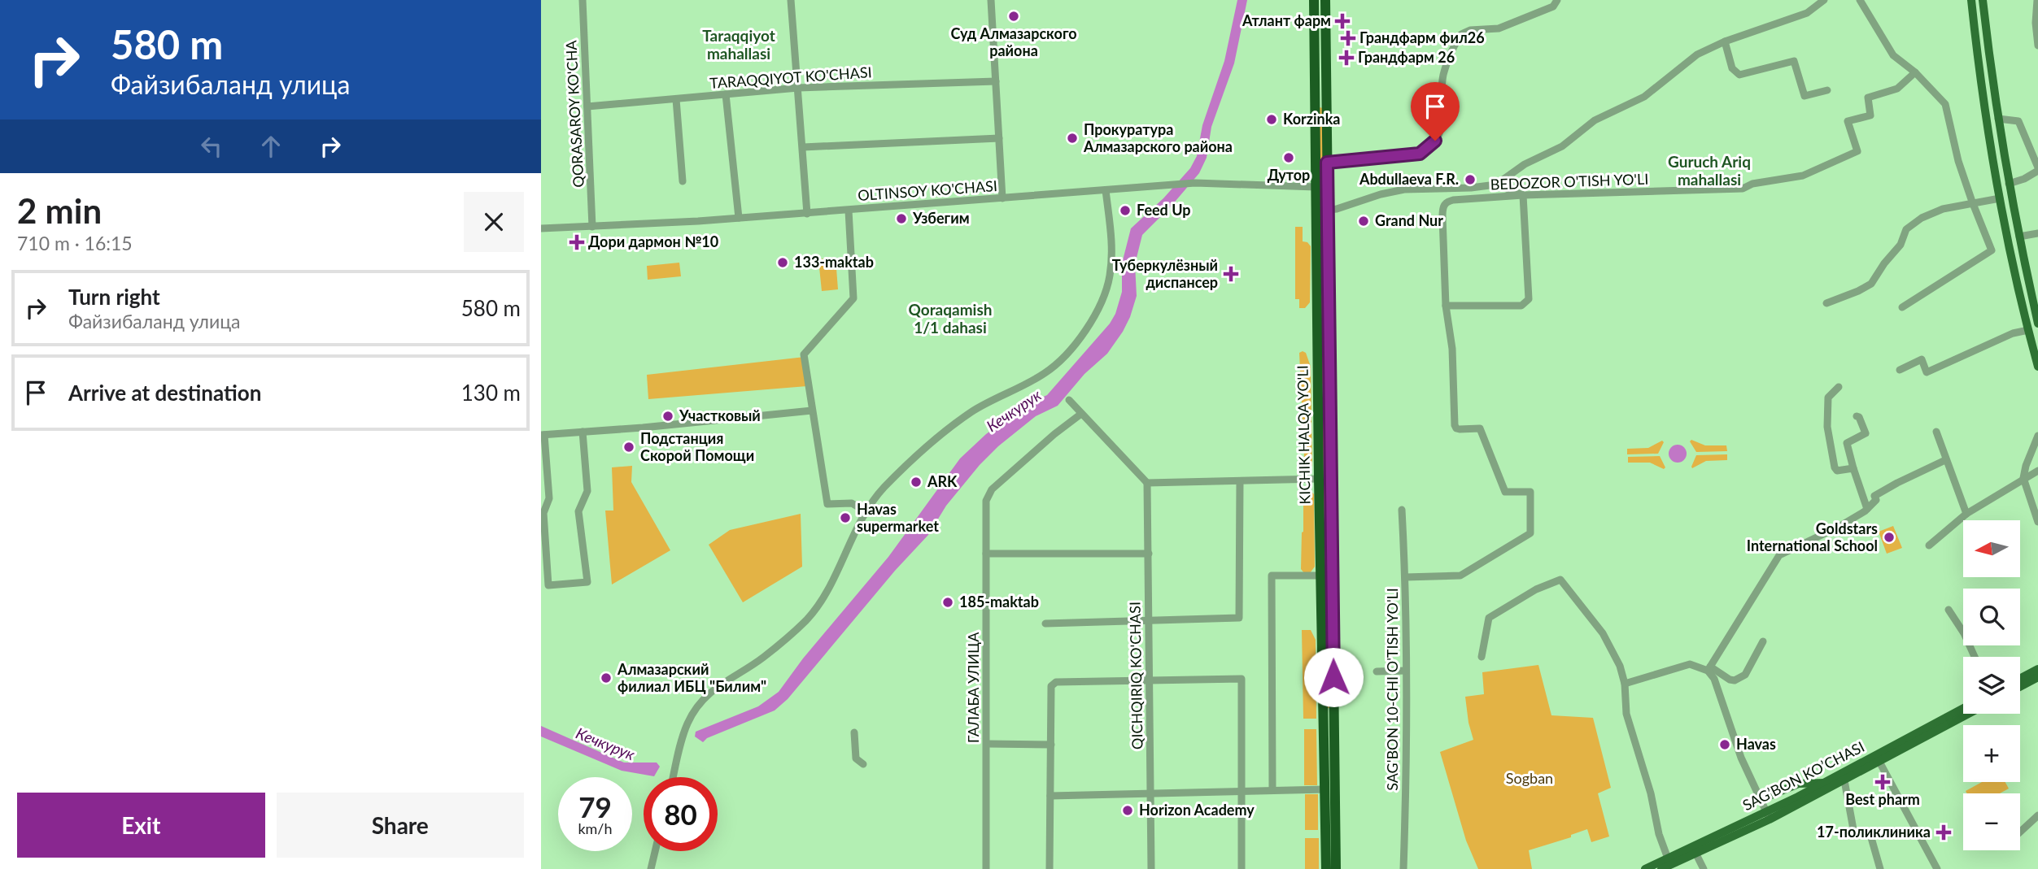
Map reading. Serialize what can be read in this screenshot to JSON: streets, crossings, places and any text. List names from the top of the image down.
{
  "streets": {
    "highway": ["KICHIK HALQA YO'LI"],
    "main road": ["SAG’BON KO’CHASI"],
    "street": [
      "TARAQQIYOT KO'CHASI",
      "QORASAROY KO'CHA",
      "BEDOZOR O'TISH YO'LI",
      "OLTINSOY KO'CHASI",
      "QICHQIRIQ KO'CHASI",
      "ГАЛАБА УЛИЦА",
      "SAG'BON 10-CHI O'TISH YO'LI"
    ]
  },
  "crossings": [
    ["TARAQQIYOT KO'CHASI", "QORASAROY KO'CHA"],
    ["QORASAROY KO'CHA", "OLTINSOY KO'CHASI"],
    ["OLTINSOY KO'CHASI", "KICHIK HALQA YO'LI"]
  ],
  "districts": ["Taraqqiyot mahallasi", "Guruch Ariq mahallasi", "Qoraqamish 1/1 dahasi"],
  "water": ["Кечкурук"],
  "parks": ["Sogban"],
  "places": {
    "other": [
      "Суд Алмазарского района",
      "Korzinka",
      "Прокуратура Алмазарского района",
      "Дутор",
      "Abdullaeva F.R.",
      "Feed Up",
      "Узбегим",
      "Grand Nur",
      "133-maktab",
      "Участковый",
      "Подстанция Скорой Помощи",
      "ARK",
      "Havas supermarket",
      "Goldstars International School",
      "185-maktab",
      "Алмазарский филиал ИБЦ \"Билим\"",
      "Havas",
      "Horizon Academy"
    ],
    "health": [
      "Атлант фарм",
      "Грандфарм фил26",
      "Грандфарм 26",
      "Дори дармон №10",
      "Туберкулёзный диспансер",
      "Best pharm",
      "17-поликлиника"
    ]
  },
  "north": "left",
  "page": {
    "turn": ["580 m", "Файзибаланд улица"],
    "heading": ["2 min", "710 m · 16:15"],
    "list": [
      {
        "name": "Turn right",
        "note": "Файзибаланд улица",
        "value": "580 m"
      },
      {
        "name": "Arrive at destination",
        "value": "130 m"
      }
    ],
    "map_buttons": ["+", "−"],
    "speed": "79 km/h",
    "limit": "80",
    "buttons": ["Exit", "Share"]
  }
}
